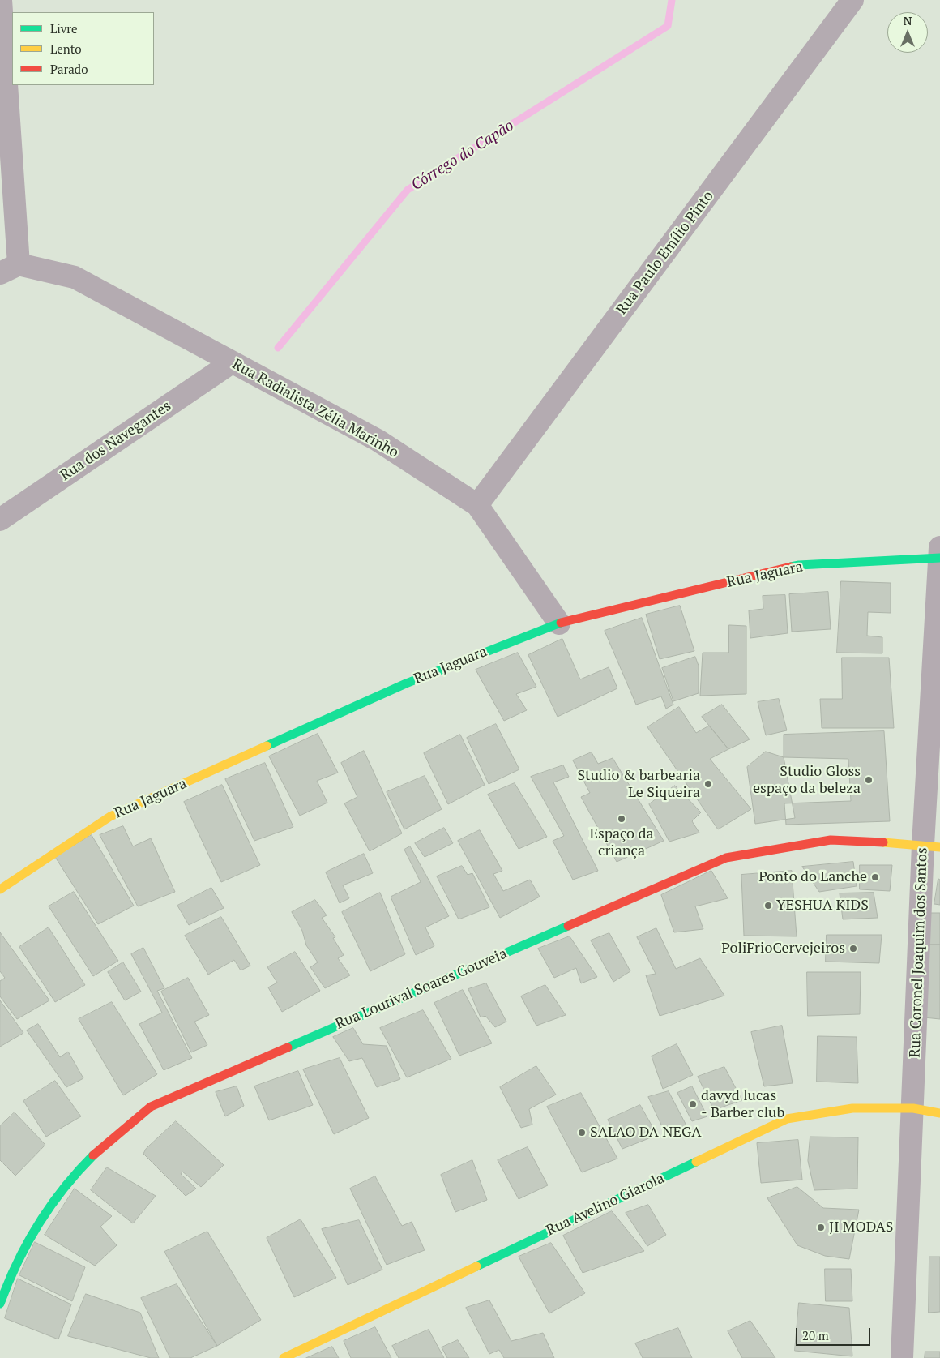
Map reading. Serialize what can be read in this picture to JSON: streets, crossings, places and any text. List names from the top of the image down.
{
  "streets": {
    "street": [
      "Rua Paulo Emílio Pinto",
      "Rua Radialista Zélia Marinho",
      "Rua dos Navegantes",
      "Rua Jaguara",
      "Rua Coronel Joaquim dos Santos",
      "Rua Lourival Soares Gouveia",
      "Rua Avelino Giarola"
    ]
  },
  "crossings": [
    ["Rua Paulo Emílio Pinto", "Rua Radialista Zélia Marinho"],
    ["Rua Radialista Zélia Marinho", "Rua dos Navegantes"],
    ["Rua Radialista Zélia Marinho", "Rua Jaguara"],
    ["Rua Jaguara", "Rua Coronel Joaquim dos Santos"],
    ["Rua Coronel Joaquim dos Santos", "Rua Lourival Soares Gouveia"],
    ["Rua Coronel Joaquim dos Santos", "Rua Avelino Giarola"]
  ],
  "water": ["Córrego do Capão"],
  "places": [
    "Studio Gloss espaço da beleza",
    "Studio & barbearia Le Siqueira",
    "Espaço da criança",
    "Ponto do Lanche",
    "YESHUA KIDS",
    "PoliFrioCervejeiros",
    "davyd lucas - Barber club",
    "SALAO DA NEGA",
    "JI MODAS"
  ],
  "legend": ["Livre", "Lento", "Parado"],
  "scale_bar": "20 m",
  "north": "top"
}
